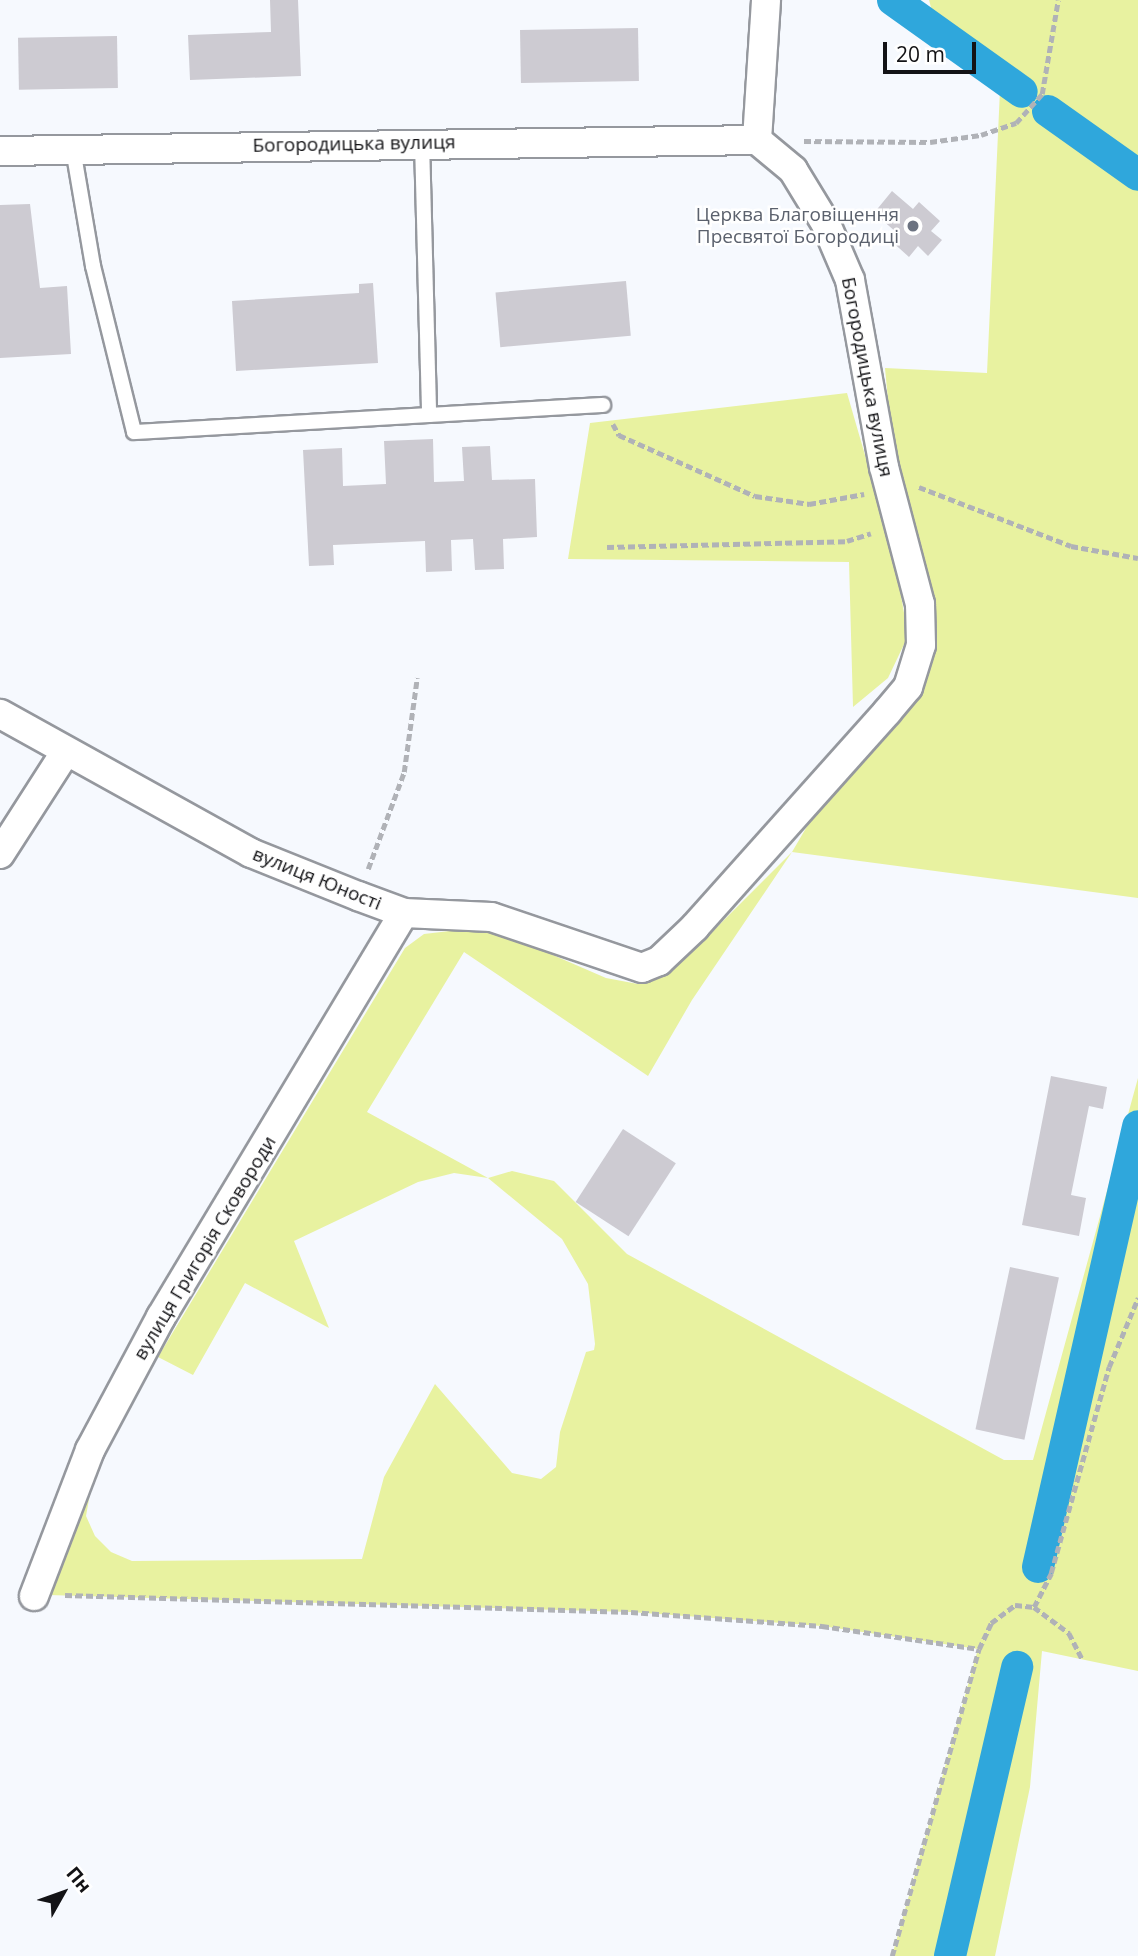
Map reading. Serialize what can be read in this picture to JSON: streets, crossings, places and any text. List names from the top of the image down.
{
  "streets": {
    "street": ["Богородицька вулиця", "вулиця Юності", "вулиця Григорія Сковороди"]
  },
  "crossings": [
    ["Богородицька вулиця", "вулиця Юності"],
    ["вулиця Юності", "вулиця Григорія Сковороди"]
  ],
  "places": ["Церква Благовіщення Пресвятої Богородиці"],
  "scale_bar": "20 m",
  "north": "top right"
}
